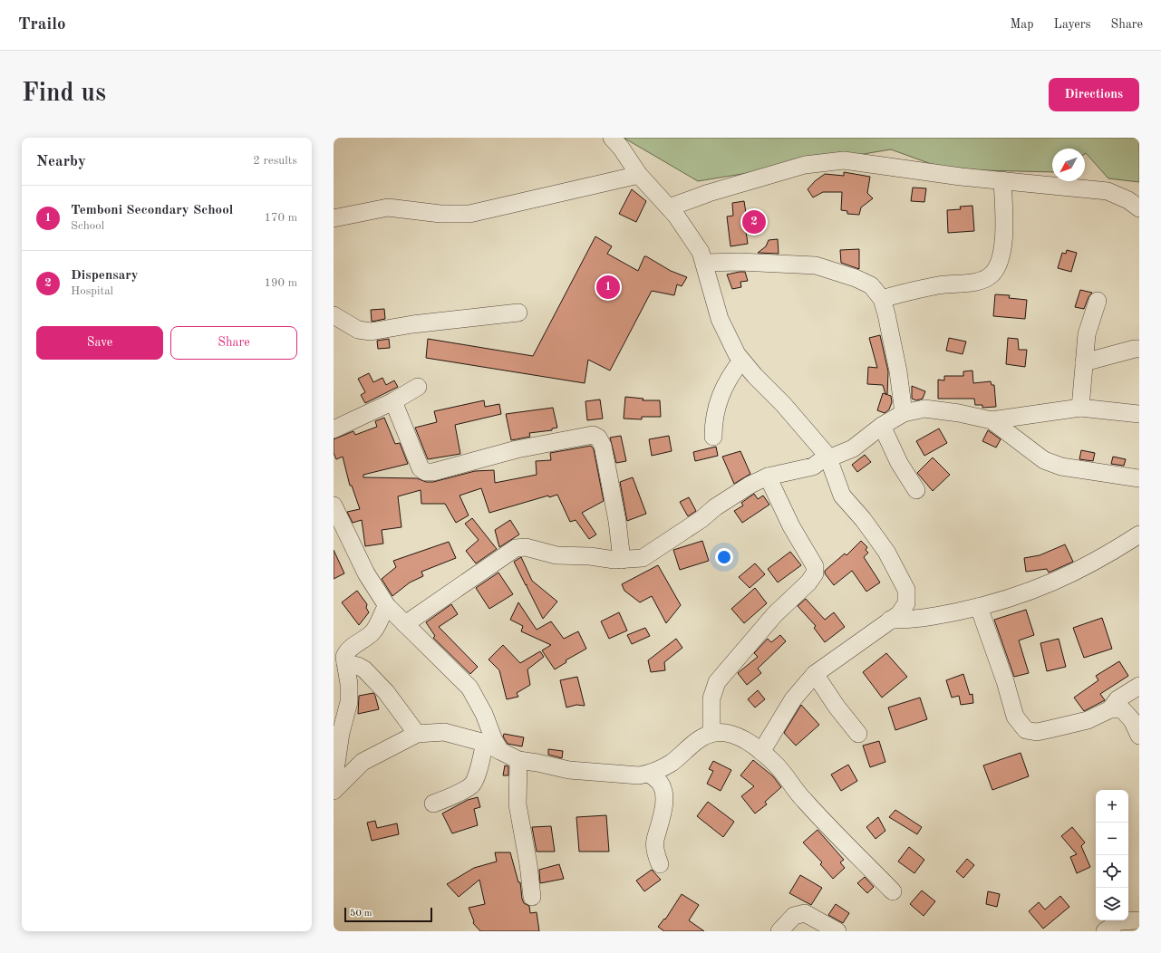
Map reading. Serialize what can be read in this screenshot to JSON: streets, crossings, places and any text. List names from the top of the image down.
{
  "scale_bar": "50 m",
  "north": "bottom left",
  "page": {
    "header": "Trailo",
    "nav": ["Map", "Layers", "Share"],
    "buttons": [
      "Directions",
      ["Save", "Share"]
    ],
    "title": "Find us",
    "heading": ["Nearby", "2 results"],
    "list": [
      {
        "mark": "1",
        "name": "Temboni Secondary School",
        "note": "School",
        "value": "170 m"
      },
      {
        "mark": "2",
        "name": "Dispensary",
        "note": "Hospital",
        "value": "190 m"
      }
    ],
    "pins": ["2", "1"],
    "map_buttons": ["+", "−"],
    "scale": "50 m"
  }
}
